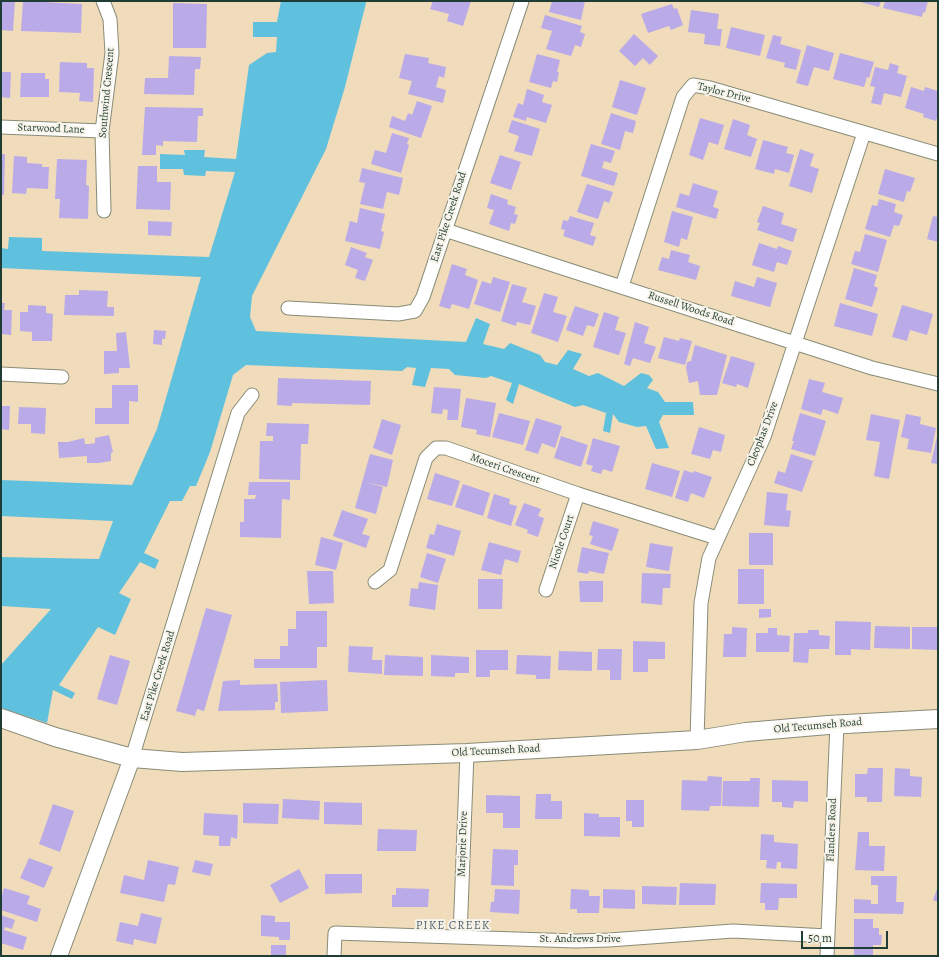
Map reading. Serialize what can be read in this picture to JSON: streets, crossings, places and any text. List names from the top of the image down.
{
  "streets": {
    "main road": ["Old Tecumseh Road"],
    "street": [
      "Southwind Crescent",
      "Taylor Drive",
      "Starwood Lane",
      "East Pike Creek Road",
      "Russell Woods Road",
      "Cleophas Drive",
      "Moceri Crescent",
      "Nicole Court",
      "Flanders Road",
      "Marjorie Drive",
      "St. Andrews Drive"
    ]
  },
  "crossings": [
    ["Southwind Crescent", "Starwood Lane"],
    ["Taylor Drive", "Russell Woods Road"],
    ["Taylor Drive", "Cleophas Drive"],
    ["East Pike Creek Road", "Russell Woods Road"],
    ["East Pike Creek Road", "Old Tecumseh Road"],
    ["Russell Woods Road", "Cleophas Drive"],
    ["Cleophas Drive", "Moceri Crescent"],
    ["Cleophas Drive", "Old Tecumseh Road"],
    ["Moceri Crescent", "Nicole Court"],
    ["Old Tecumseh Road", "Flanders Road"],
    ["Old Tecumseh Road", "Marjorie Drive"],
    ["Flanders Road", "St. Andrews Drive"],
    ["Marjorie Drive", "St. Andrews Drive"]
  ],
  "districts": ["PIKE CREEK"],
  "scale_bar": "50 m"
}
